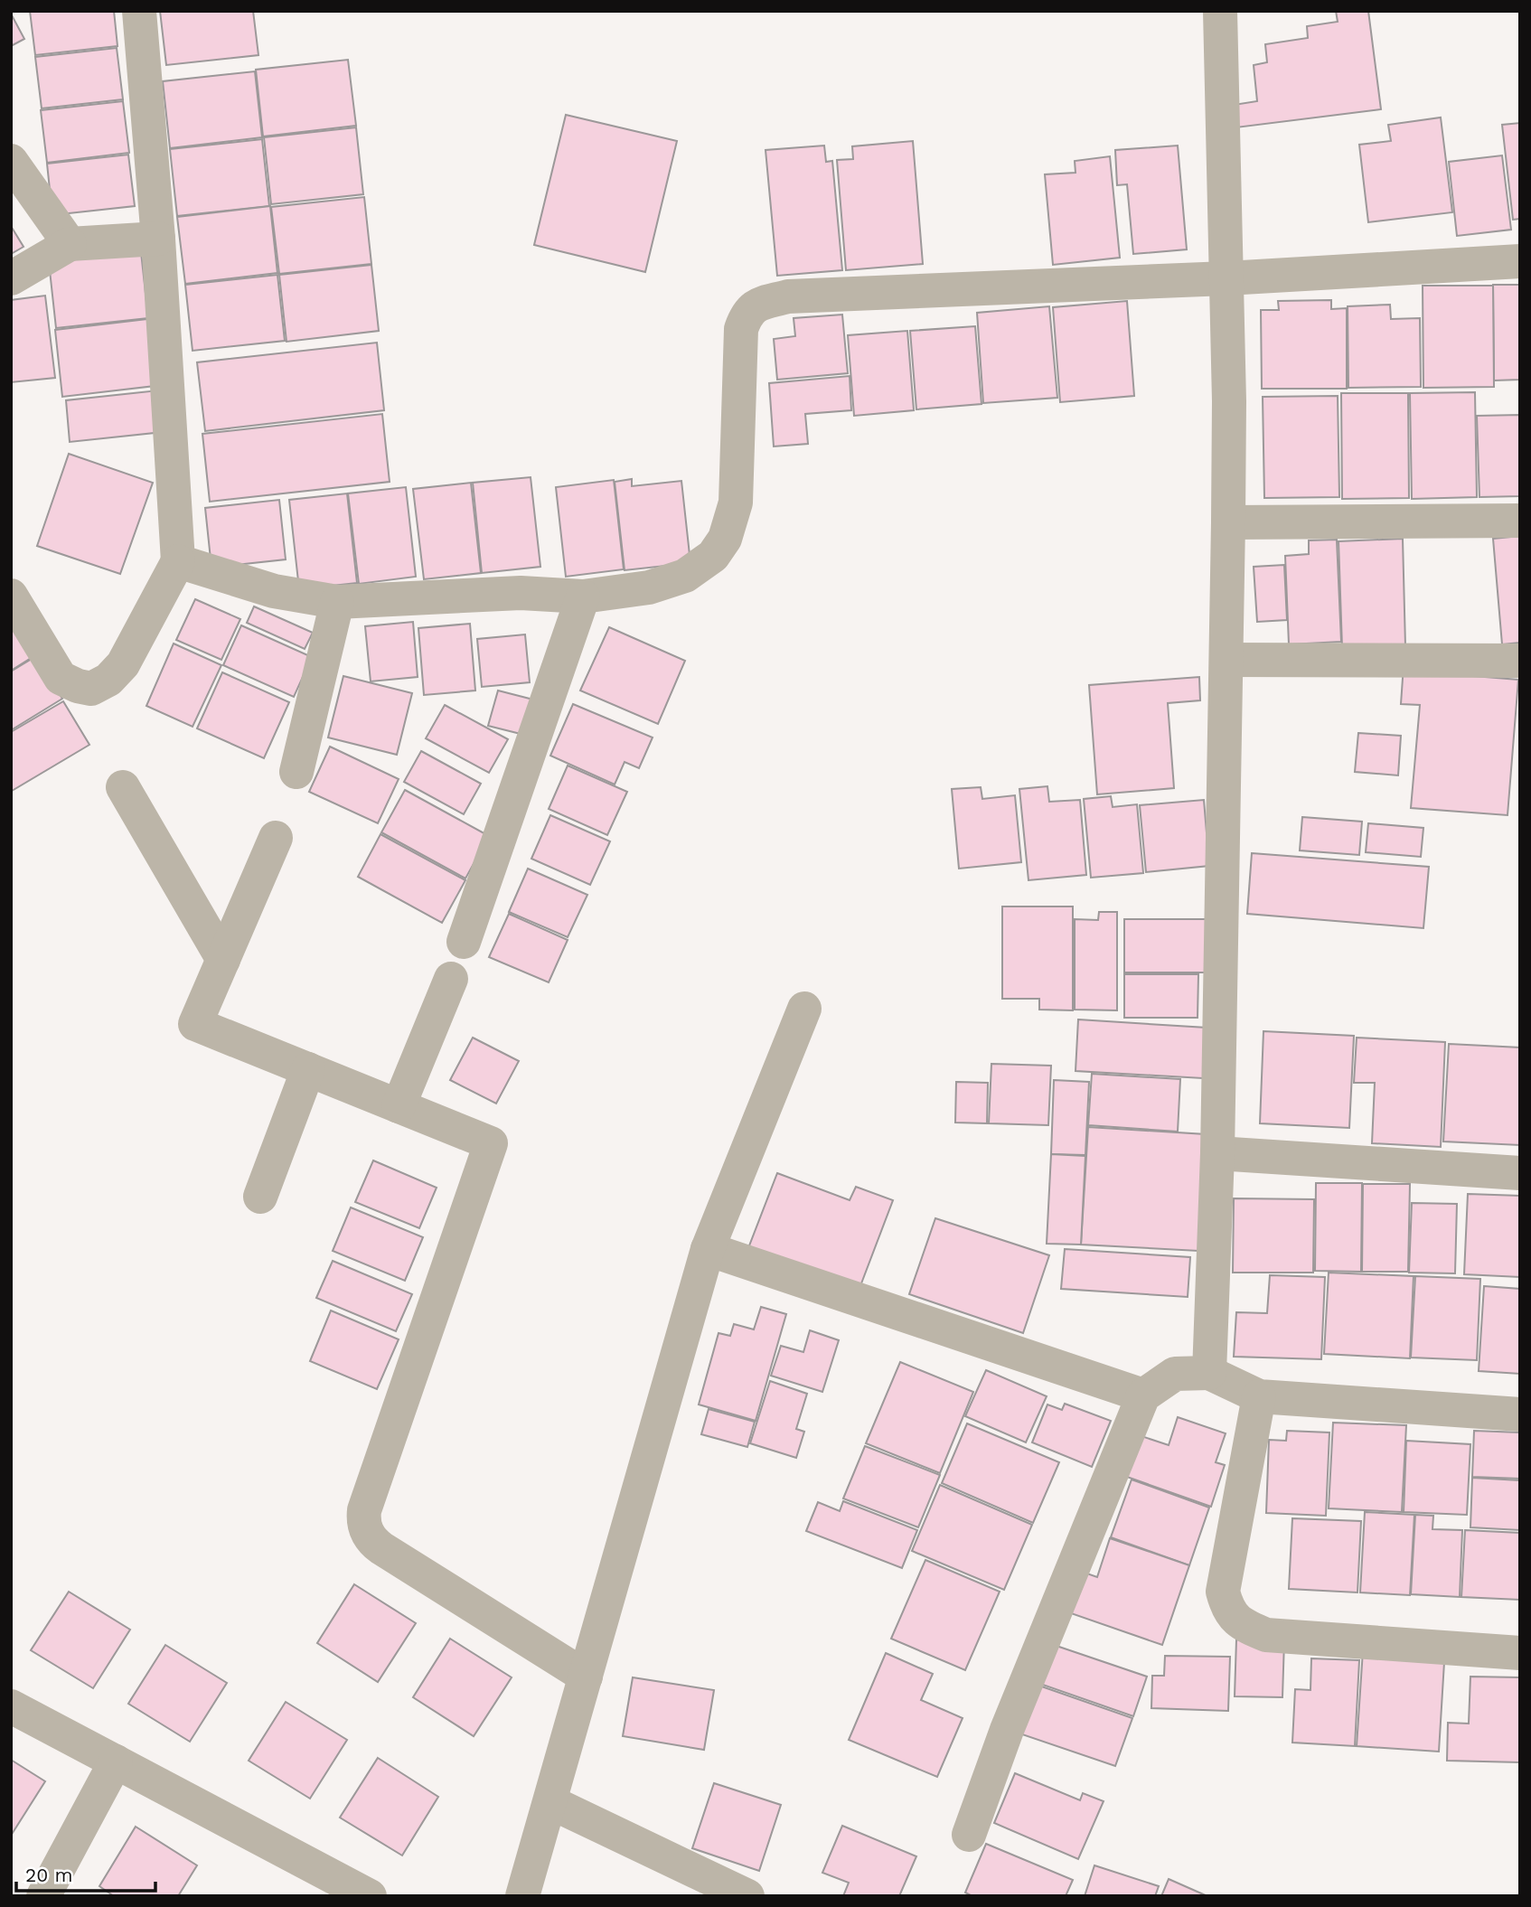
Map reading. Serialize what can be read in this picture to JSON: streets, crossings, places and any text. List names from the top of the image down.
{
  "scale_bar": "20 m"
}
